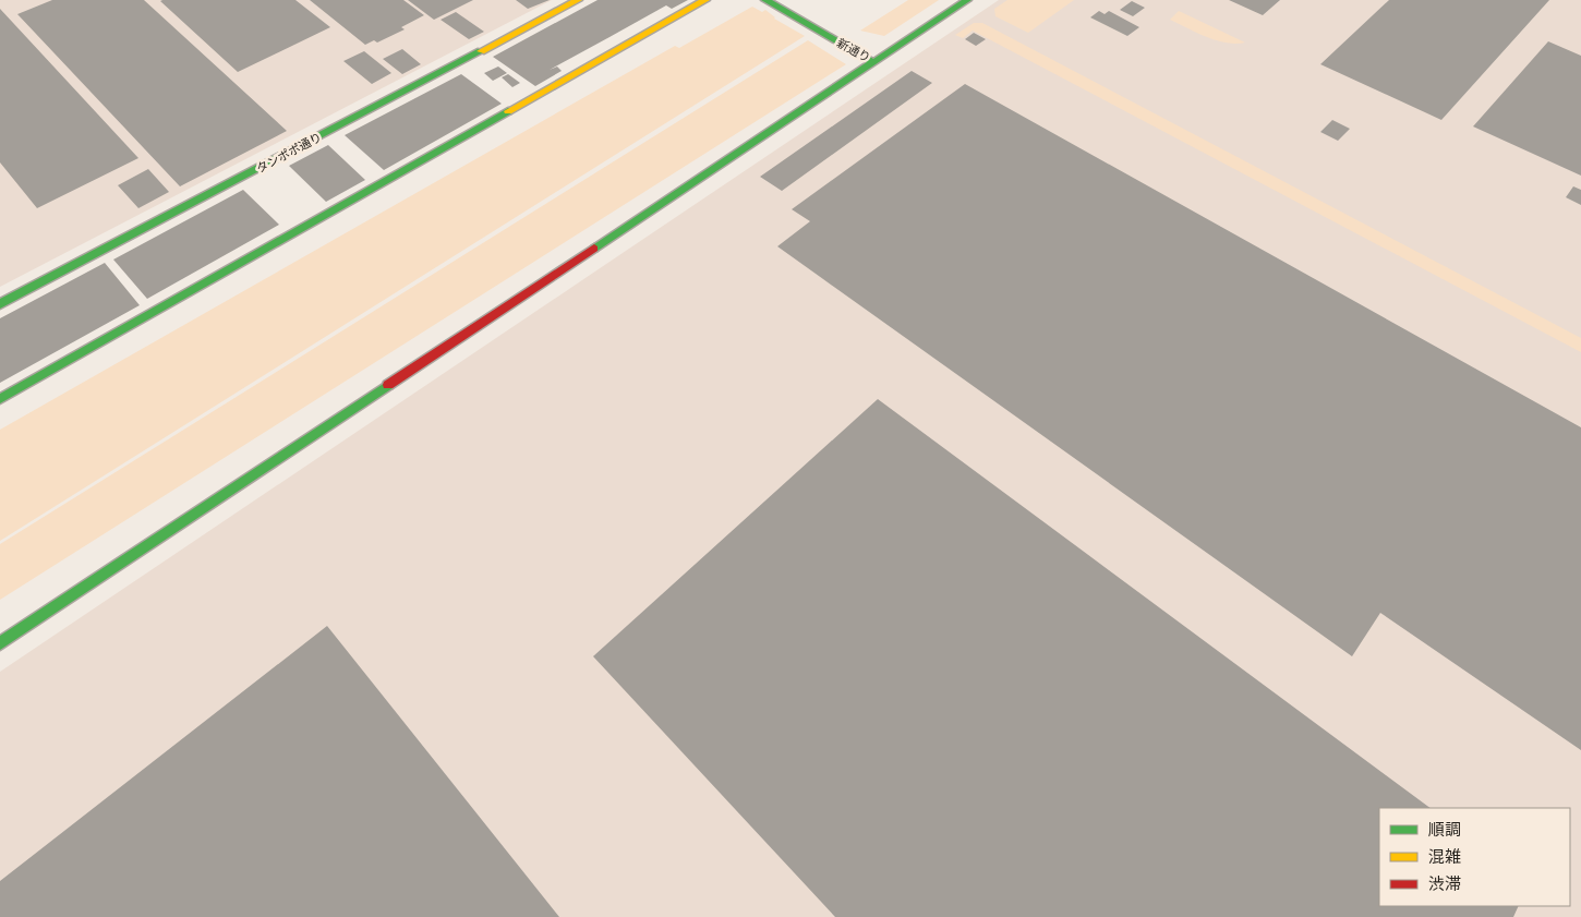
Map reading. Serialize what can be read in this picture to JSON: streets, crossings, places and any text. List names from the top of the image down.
{
  "streets": {
    "street": ["新通り", "タンポポ通り"]
  },
  "legend": ["順調", "混雑", "渋滞"]
}
